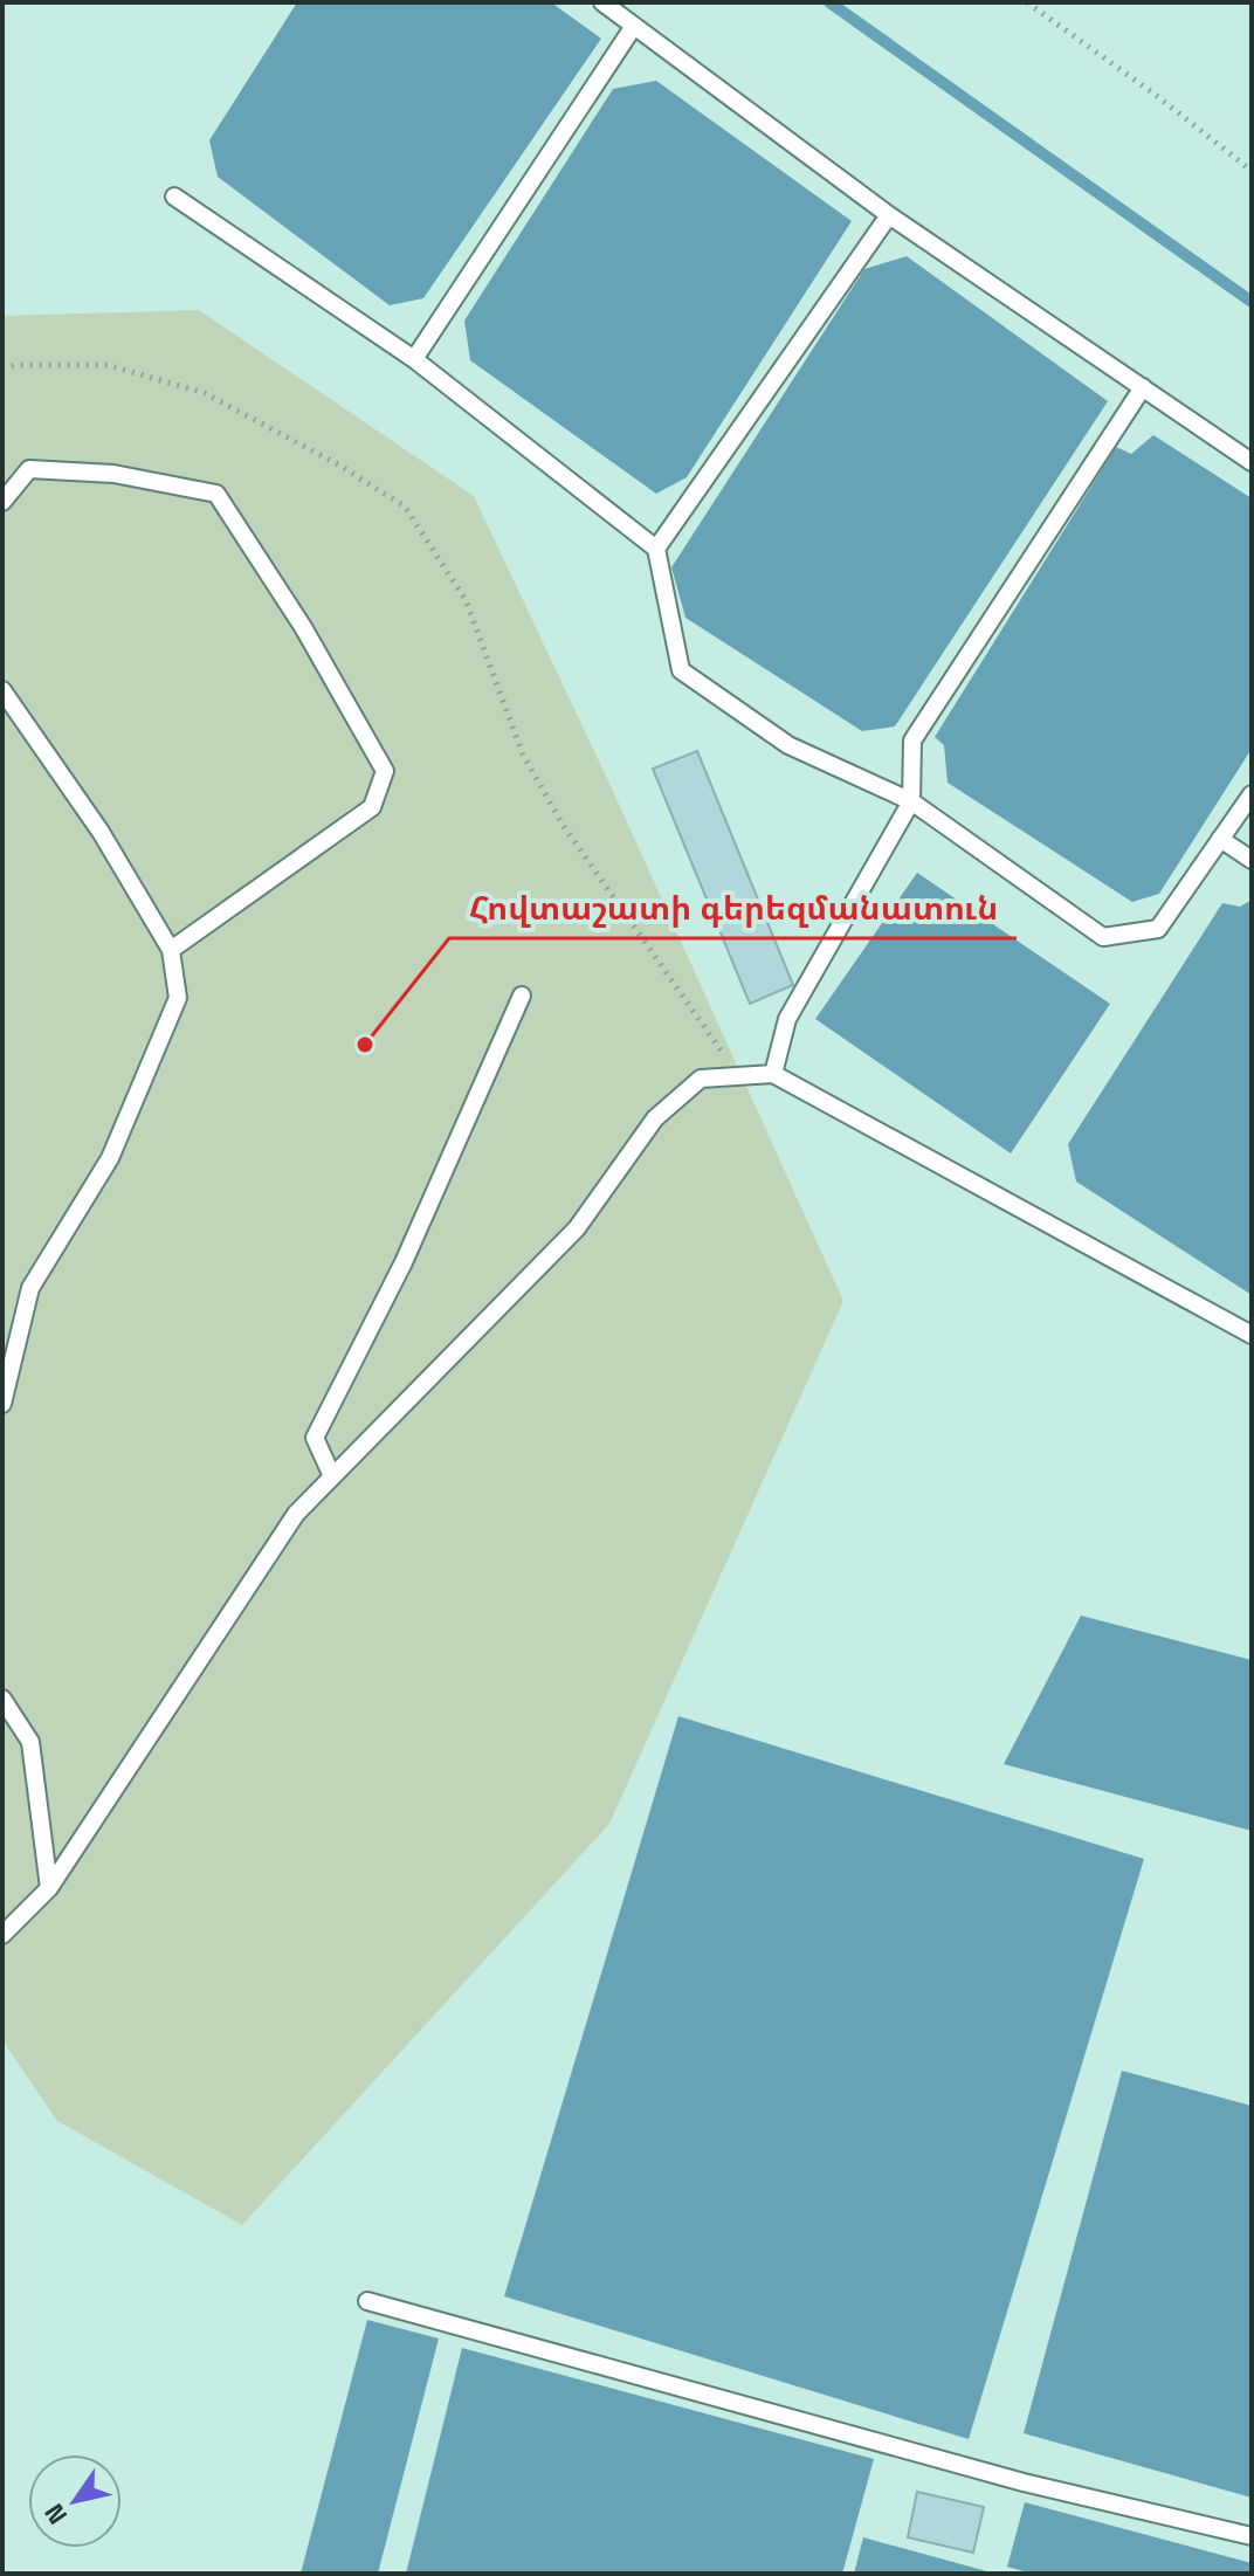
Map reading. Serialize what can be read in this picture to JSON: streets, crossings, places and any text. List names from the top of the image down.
{
  "places": ["Հովտաշատի գերեզմանատուն"],
  "north": "bottom left"
}
